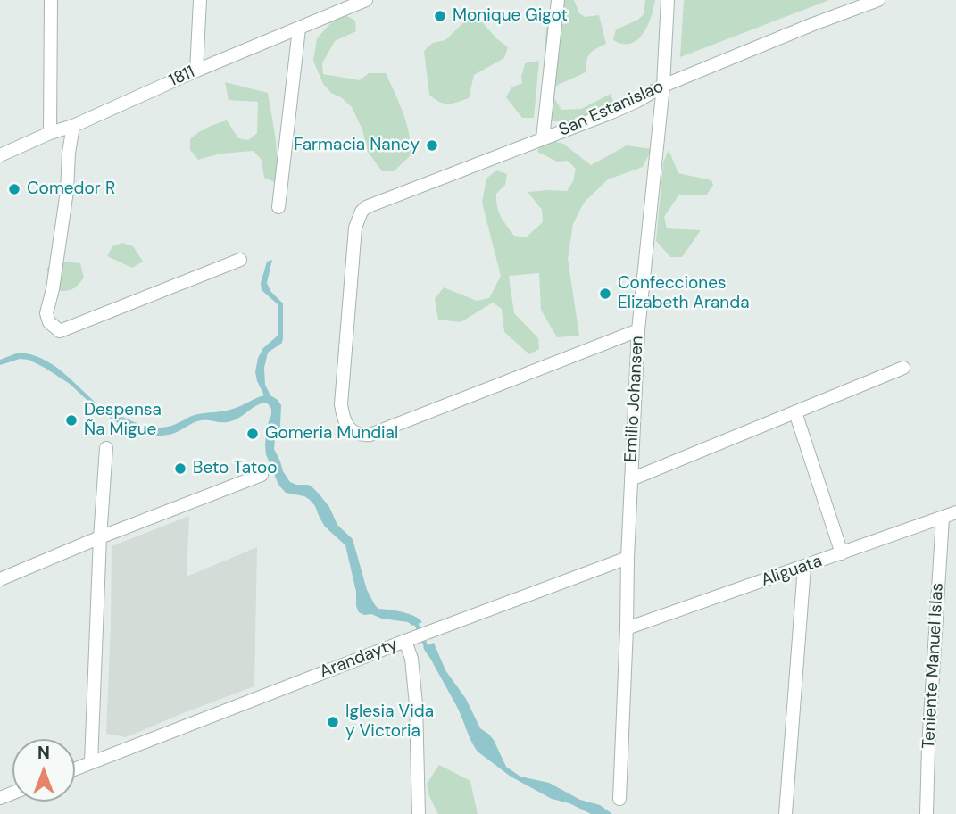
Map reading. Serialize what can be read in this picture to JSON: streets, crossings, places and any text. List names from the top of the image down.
{
  "streets": {
    "street": [
      "1811",
      "San Estanislao",
      "Emilio Johansen",
      "Aliguata",
      "Arandayty",
      "Teniente Manuel Islas"
    ]
  },
  "crossings": [
    ["San Estanislao", "Emilio Johansen"],
    ["Emilio Johansen", "Aliguata"],
    ["Emilio Johansen", "Arandayty"],
    ["Aliguata", "Teniente Manuel Islas"]
  ],
  "places": [
    "Monique Gigot",
    "Farmacia Nancy",
    "Comedor R",
    "Confecciones Elizabeth Aranda",
    "Despensa Ña Migue",
    "Gomeria Mundial",
    "Beto Tatoo",
    "Iglesia Vida y Victoria"
  ],
  "north": "top"
}
